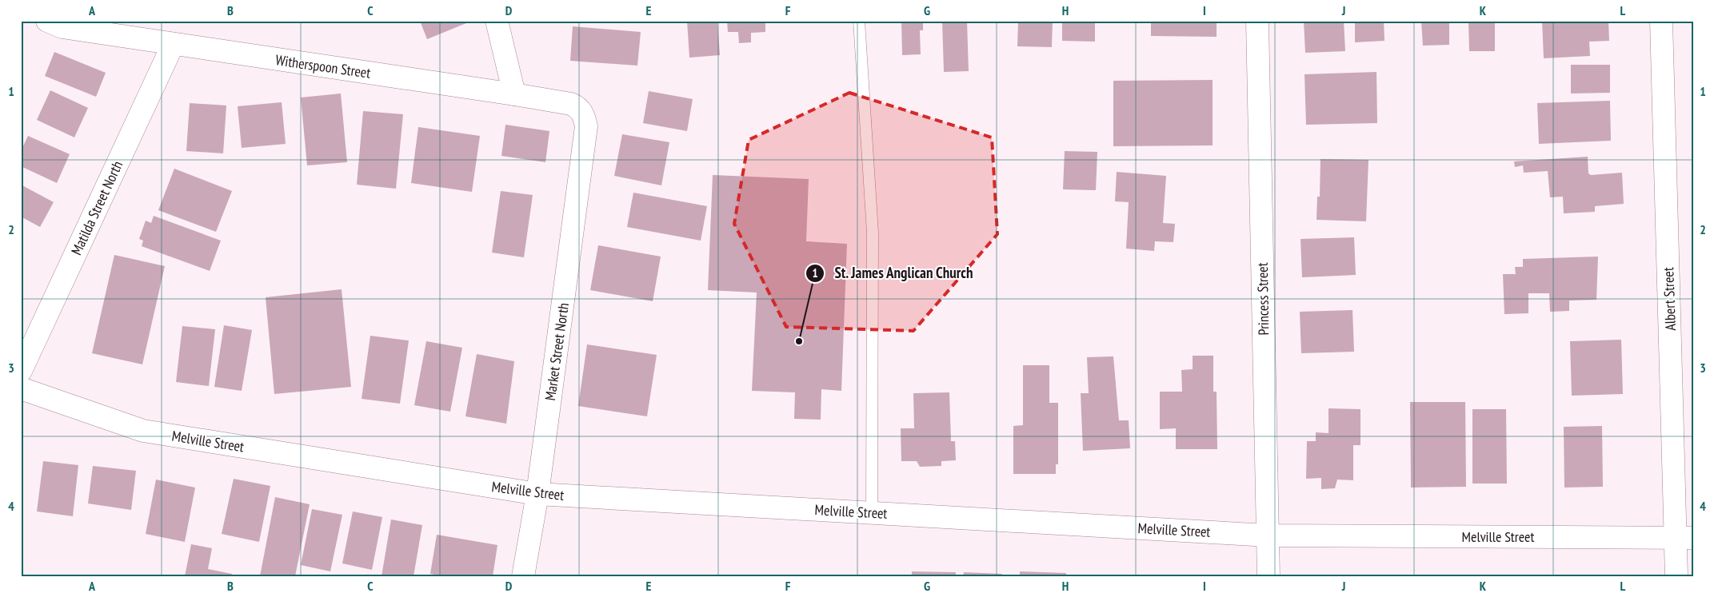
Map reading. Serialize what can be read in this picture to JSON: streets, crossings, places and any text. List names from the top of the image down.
{
  "streets": {
    "street": [
      "Witherspoon Street",
      "Matilda Street North",
      "Princess Street",
      "Albert Street",
      "Market Street North",
      "Melville Street"
    ]
  },
  "crossings": [
    ["Witherspoon Street", "Matilda Street North"],
    ["Witherspoon Street", "Market Street North"],
    ["Princess Street", "Melville Street"],
    ["Albert Street", "Melville Street"],
    ["Market Street North", "Melville Street"]
  ],
  "places": ["St. James Anglican Church"],
  "grid": {
    "columns": [
      "A",
      "B",
      "C",
      "D",
      "E",
      "F",
      "G",
      "H",
      "I",
      "J",
      "K",
      "L"
    ],
    "rows": [
      "1",
      "2",
      "3",
      "4"
    ]
  }
}
